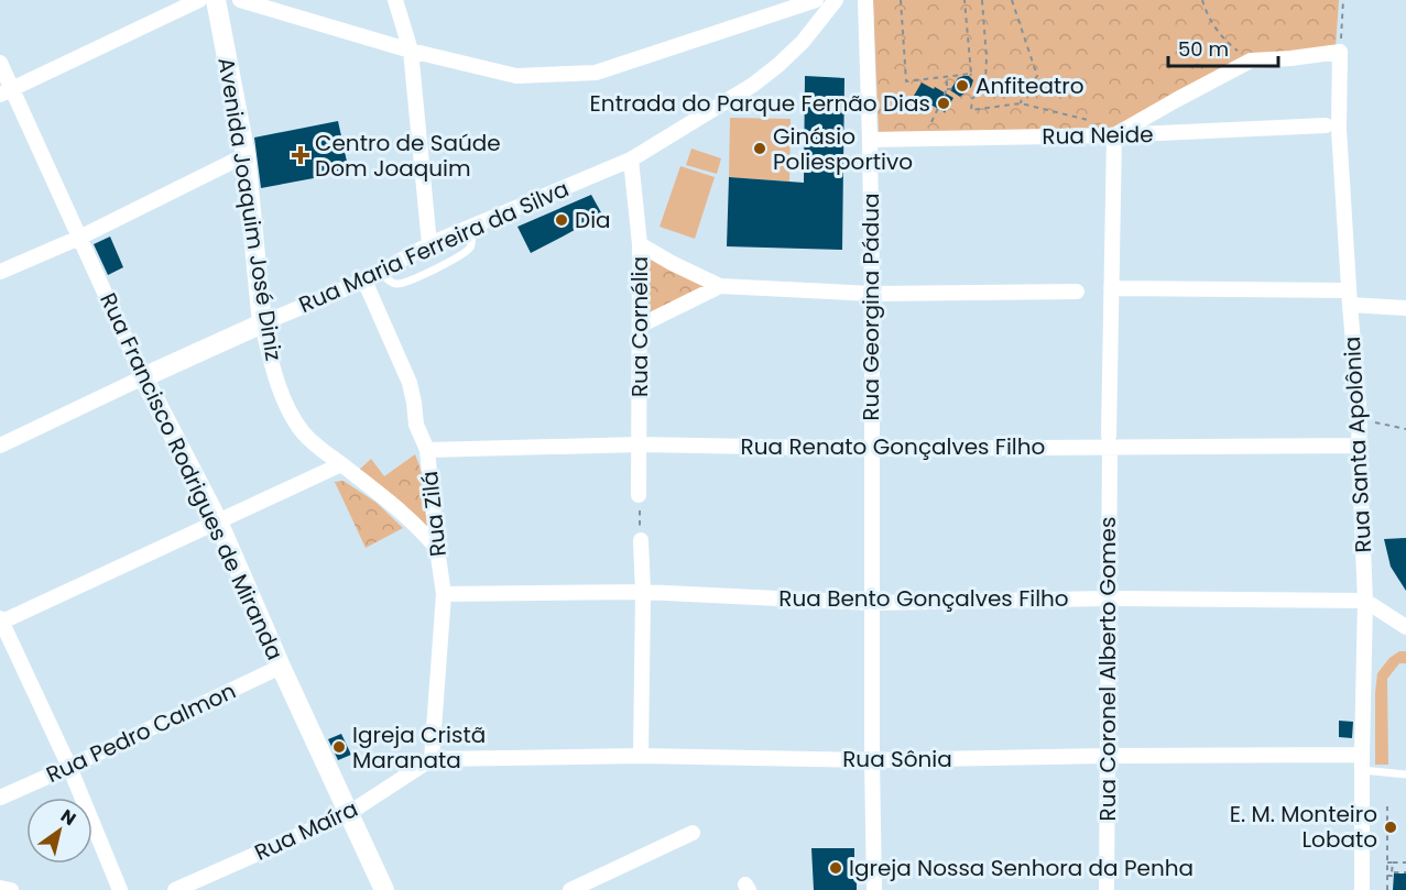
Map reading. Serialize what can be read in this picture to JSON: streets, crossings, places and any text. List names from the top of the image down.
{
  "streets": {
    "street": [
      "Rua Neide",
      "Avenida Joaquim José Diniz",
      "Rua Maria Ferreira da Silva",
      "Rua Georgina Pádua",
      "Rua Cornélia",
      "Rua Santa Apolônia",
      "Rua Renato Gonçalves Filho",
      "Rua Francisco Rodrigues de Miranda",
      "Rua Zilá",
      "Rua Bento Gonçalves Filho",
      "Rua Coronel Alberto Gomes",
      "Rua Pedro Calmon",
      "Rua Sônia",
      "Rua Maíra"
    ]
  },
  "crossings": [
    ["Rua Neide", "Rua Georgina Pádua"],
    ["Rua Neide", "Rua Coronel Alberto Gomes"],
    ["Avenida Joaquim José Diniz", "Rua Maria Ferreira da Silva"],
    ["Avenida Joaquim José Diniz", "Rua Zilá"],
    ["Rua Maria Ferreira da Silva", "Rua Cornélia"],
    ["Rua Maria Ferreira da Silva", "Rua Francisco Rodrigues de Miranda"],
    ["Rua Maria Ferreira da Silva", "Rua Zilá"],
    ["Rua Georgina Pádua", "Rua Renato Gonçalves Filho"],
    ["Rua Georgina Pádua", "Rua Bento Gonçalves Filho"],
    ["Rua Georgina Pádua", "Rua Sônia"],
    ["Rua Cornélia", "Rua Renato Gonçalves Filho"],
    ["Rua Santa Apolônia", "Rua Renato Gonçalves Filho"],
    ["Rua Santa Apolônia", "Rua Bento Gonçalves Filho"],
    ["Rua Santa Apolônia", "Rua Sônia"],
    ["Rua Renato Gonçalves Filho", "Rua Zilá"],
    ["Rua Renato Gonçalves Filho", "Rua Coronel Alberto Gomes"],
    ["Rua Francisco Rodrigues de Miranda", "Rua Pedro Calmon"],
    ["Rua Francisco Rodrigues de Miranda", "Rua Maíra"],
    ["Rua Zilá", "Rua Bento Gonçalves Filho"],
    ["Rua Zilá", "Rua Sônia"],
    ["Rua Zilá", "Rua Maíra"],
    ["Rua Bento Gonçalves Filho", "Rua Coronel Alberto Gomes"],
    ["Rua Coronel Alberto Gomes", "Rua Sônia"],
    ["Rua Sônia", "Rua Maíra"]
  ],
  "places": {
    "other": [
      "Anfiteatro",
      "Entrada do Parque Fernão Dias",
      "Ginásio Poliesportivo",
      "Dia",
      "Igreja Cristã Maranata",
      "E. M. Monteiro Lobato",
      "Igreja Nossa Senhora da Penha"
    ],
    "health": ["Centro de Saúde Dom Joaquim"]
  },
  "scale_bar": "50 m",
  "north": "top right"
}
